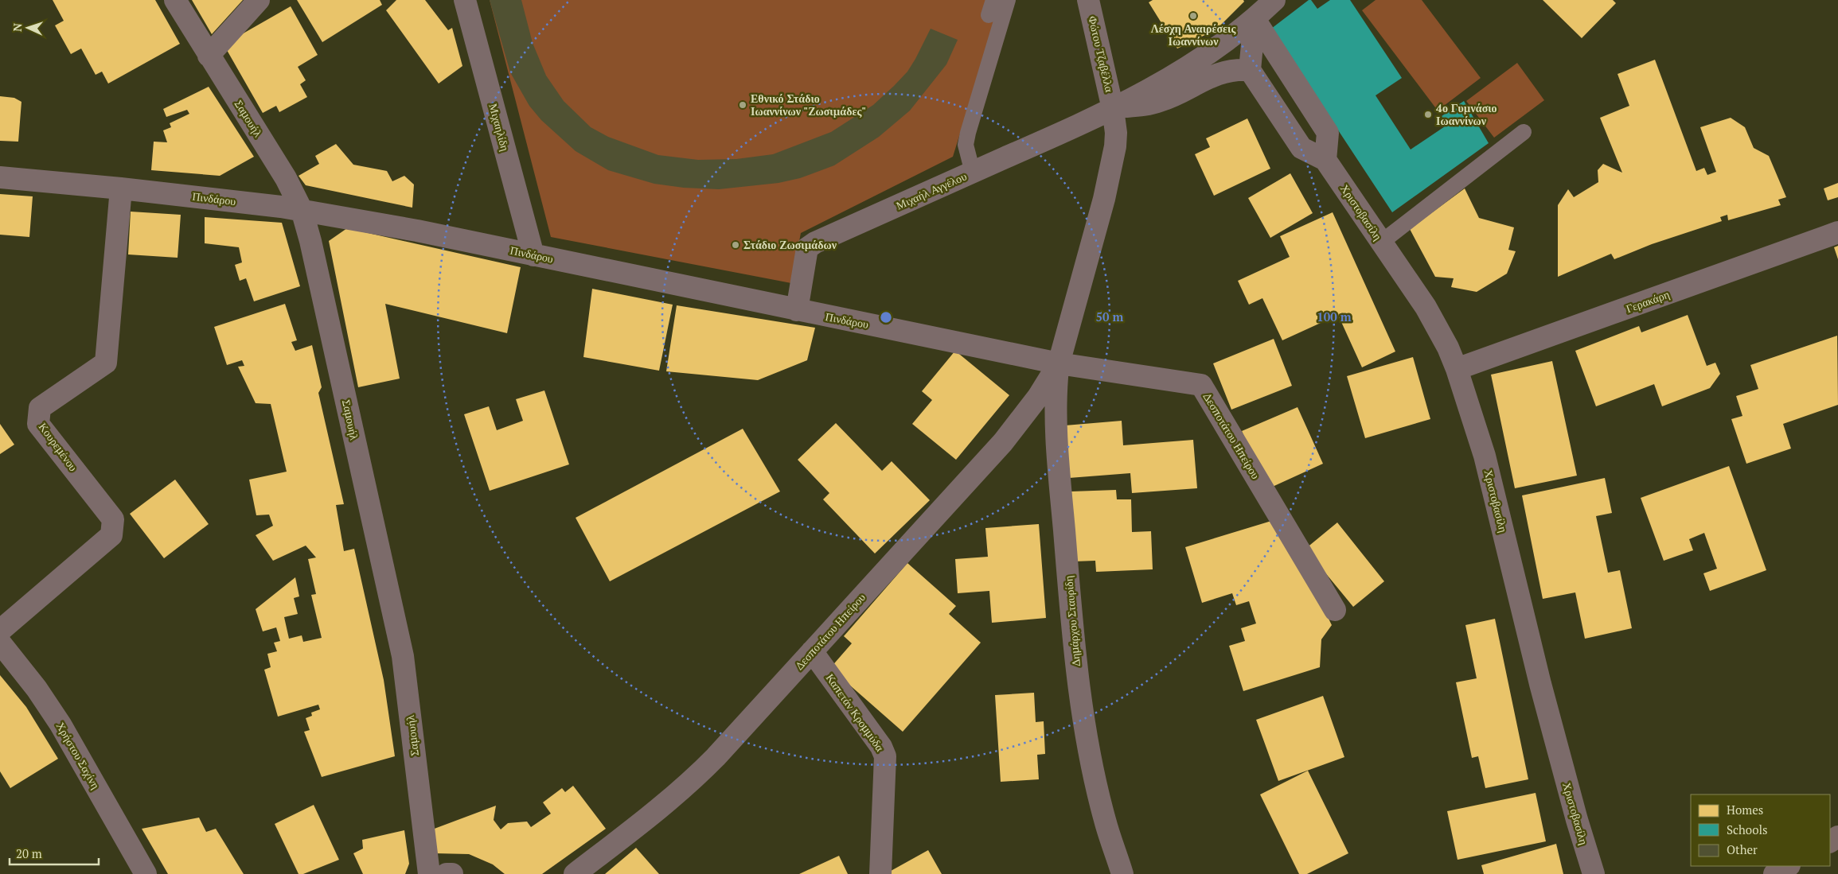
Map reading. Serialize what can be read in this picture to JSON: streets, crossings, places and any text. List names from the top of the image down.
{
  "streets": {
    "street": [
      "Φώτου Τζαβέλλα",
      "Σαμουήλ",
      "Μιχαηλίδη",
      "Μιχαήλ Αγγέλου",
      "Πινδάρου",
      "Χριστοβασίλη",
      "Γερακάρη",
      "Δεσποτάτου Ηπείρου",
      "Κουρεμένου",
      "Δημάρχου Σταυρίδη",
      "Καπετάν Κρομμύδα",
      "Χρήστου Σαχίνη"
    ]
  },
  "crossings": [
    ["Φώτου Τζαβέλλα", "Μιχαήλ Αγγέλου"],
    ["Φώτου Τζαβέλλα", "Δεσποτάτου Ηπείρου"],
    ["Σαμουήλ", "Πινδάρου"],
    ["Μιχαηλίδη", "Πινδάρου"],
    ["Μιχαήλ Αγγέλου", "Πινδάρου"],
    ["Μιχαήλ Αγγέλου", "Χριστοβασίλη"],
    ["Μιχαήλ Αγγέλου", "Δεσποτάτου Ηπείρου"],
    ["Πινδάρου", "Δεσποτάτου Ηπείρου"],
    ["Πινδάρου", "Κουρεμένου"],
    ["Πινδάρου", "Δημάρχου Σταυρίδη"],
    ["Χριστοβασίλη", "Γερακάρη"],
    ["Δεσποτάτου Ηπείρου", "Δημάρχου Σταυρίδη"],
    ["Δεσποτάτου Ηπείρου", "Καπετάν Κρομμύδα"]
  ],
  "places": [
    "Λέσχη Αναιρέσεις Ιωαννίνων",
    "Εθνικό Στάδιο Ιωαννίνων \"Ζωσιμάδες\"",
    "4ο Γυμνάσιο Ιωαννίνων",
    "Στάδιο Ζωσιμάδων"
  ],
  "legend": ["Homes", "Schools", "Other"],
  "scale_bar": "20 m",
  "north": "left",
  "rings": ["50 m", "100 m"]
}
